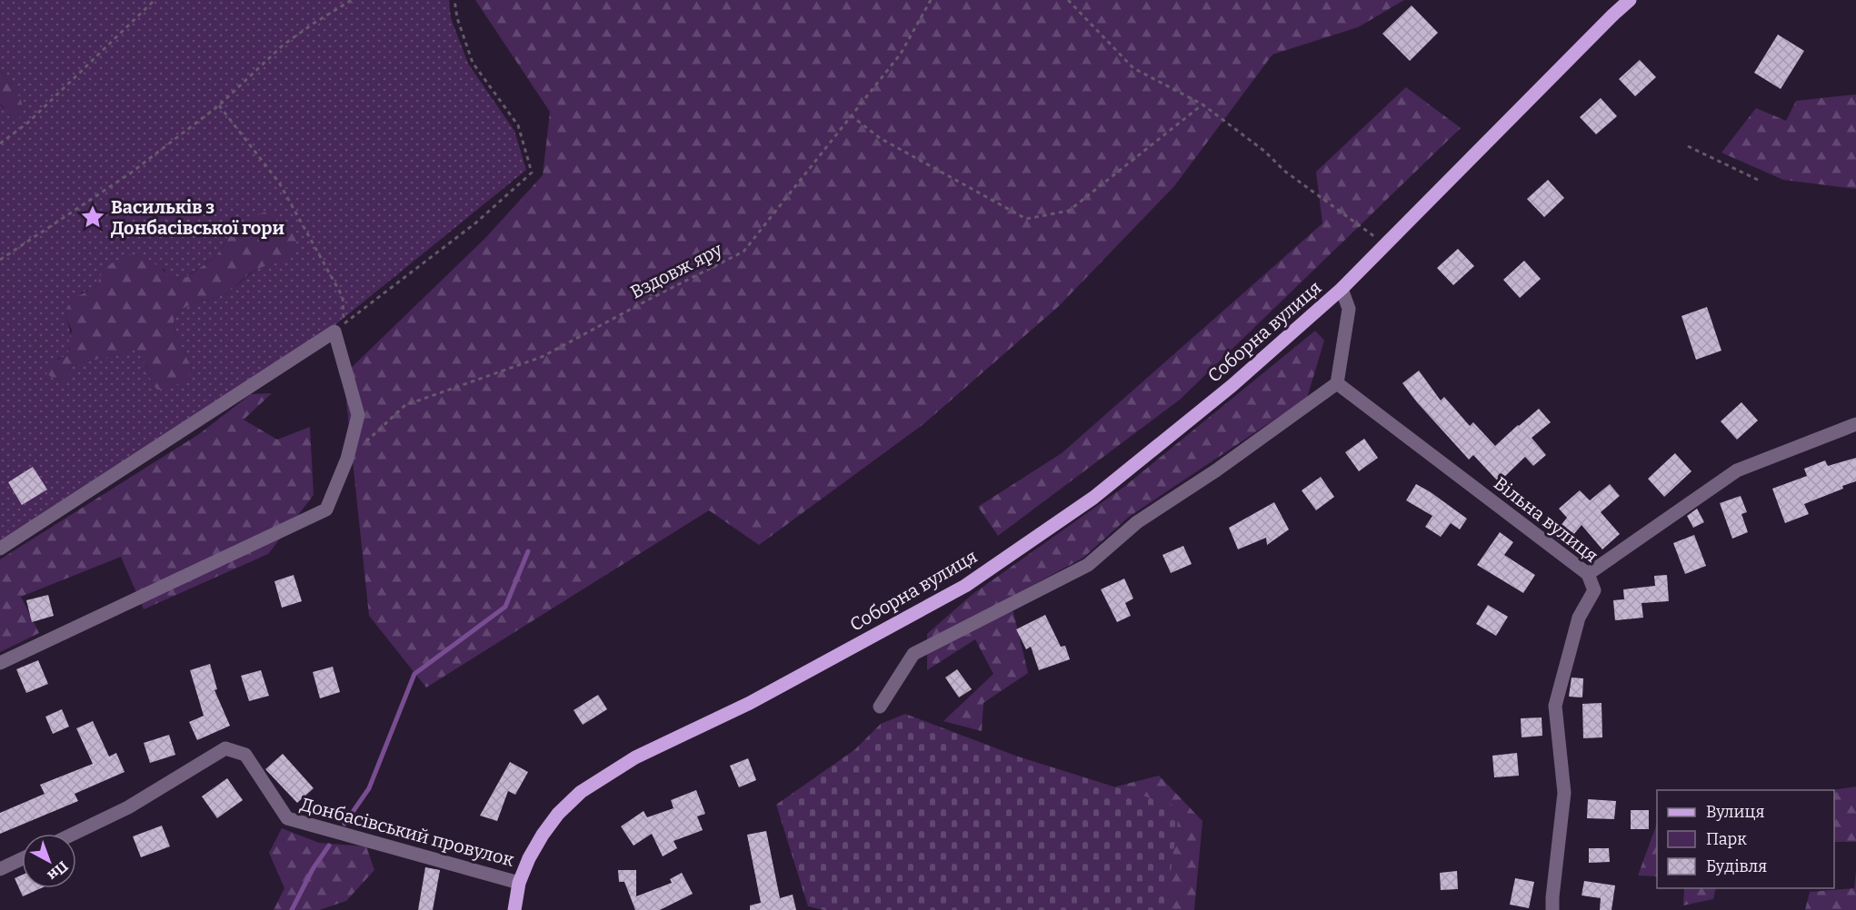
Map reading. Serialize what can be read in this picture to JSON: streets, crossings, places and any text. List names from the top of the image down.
{
  "streets": {
    "main road": ["Соборна вулиця"],
    "street": ["Вільна вулиця", "Донбасівський провулок"],
    "path": ["Вздовж яру"]
  },
  "crossings": [
    ["Соборна вулиця", "Вільна вулиця"],
    ["Соборна вулиця", "Донбасівський провулок"]
  ],
  "places": {
    "place": ["Васильків з Донбасівської гори"]
  },
  "legend": ["Вулиця", "Парк", "Будівля"],
  "north": "bottom right"
}
